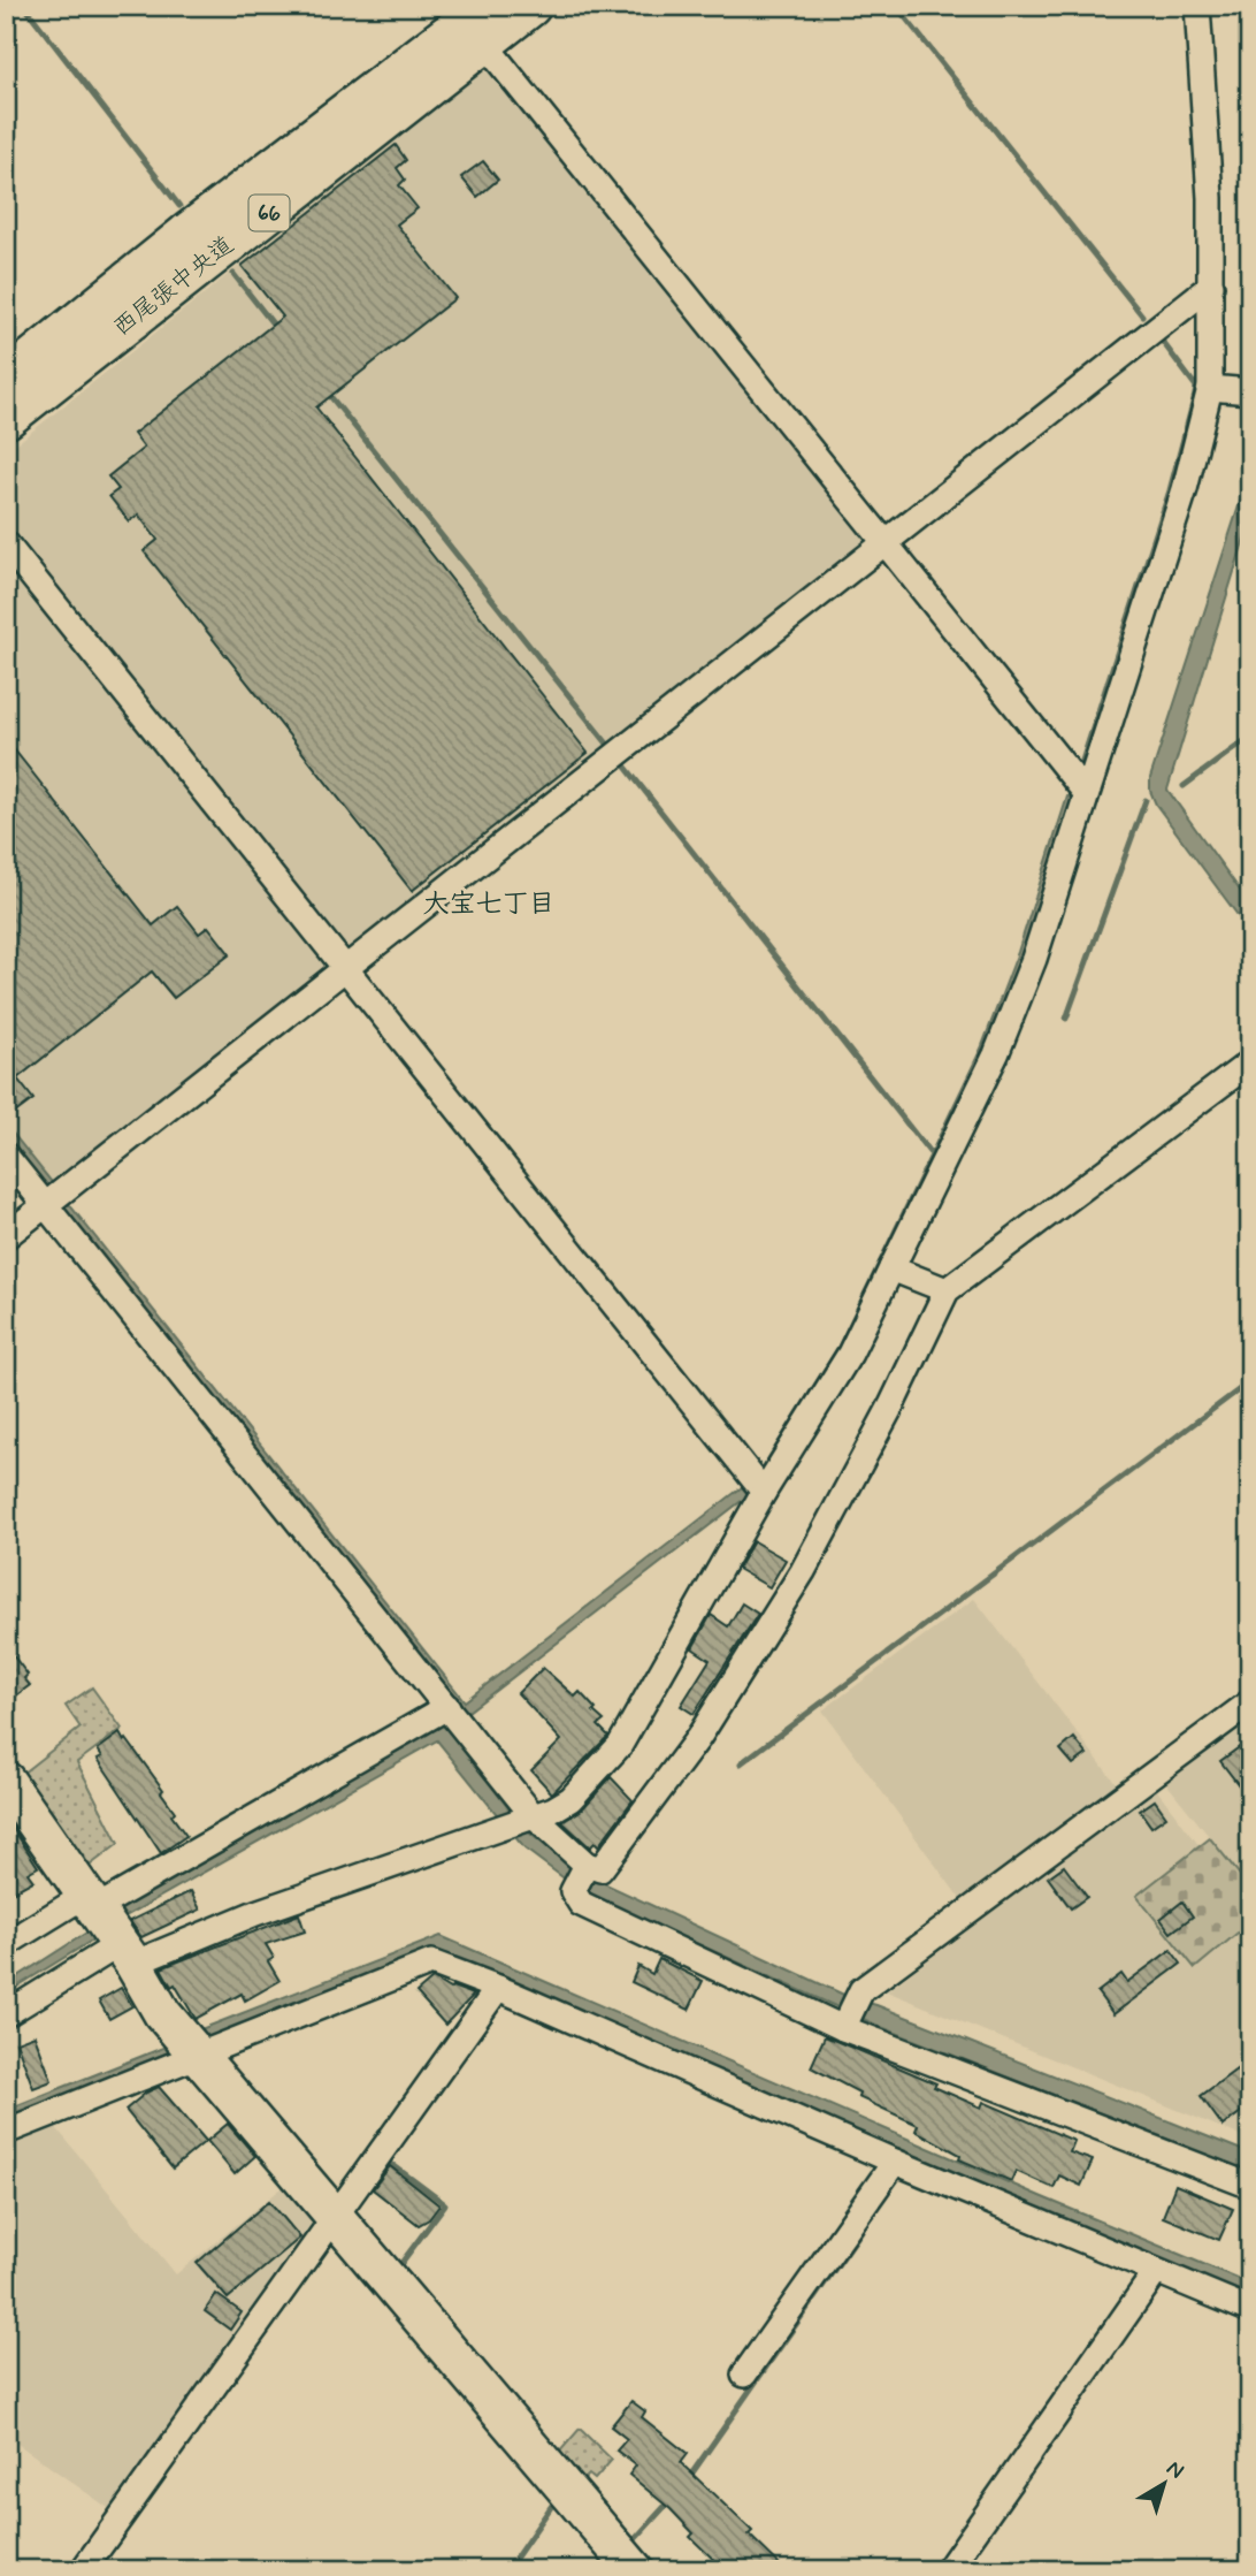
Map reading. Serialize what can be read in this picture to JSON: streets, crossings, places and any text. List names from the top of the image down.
{
  "streets": {
    "main road": ["66", "西尾張中央道"]
  },
  "districts": ["大宝七丁目"],
  "north": "top right"
}
